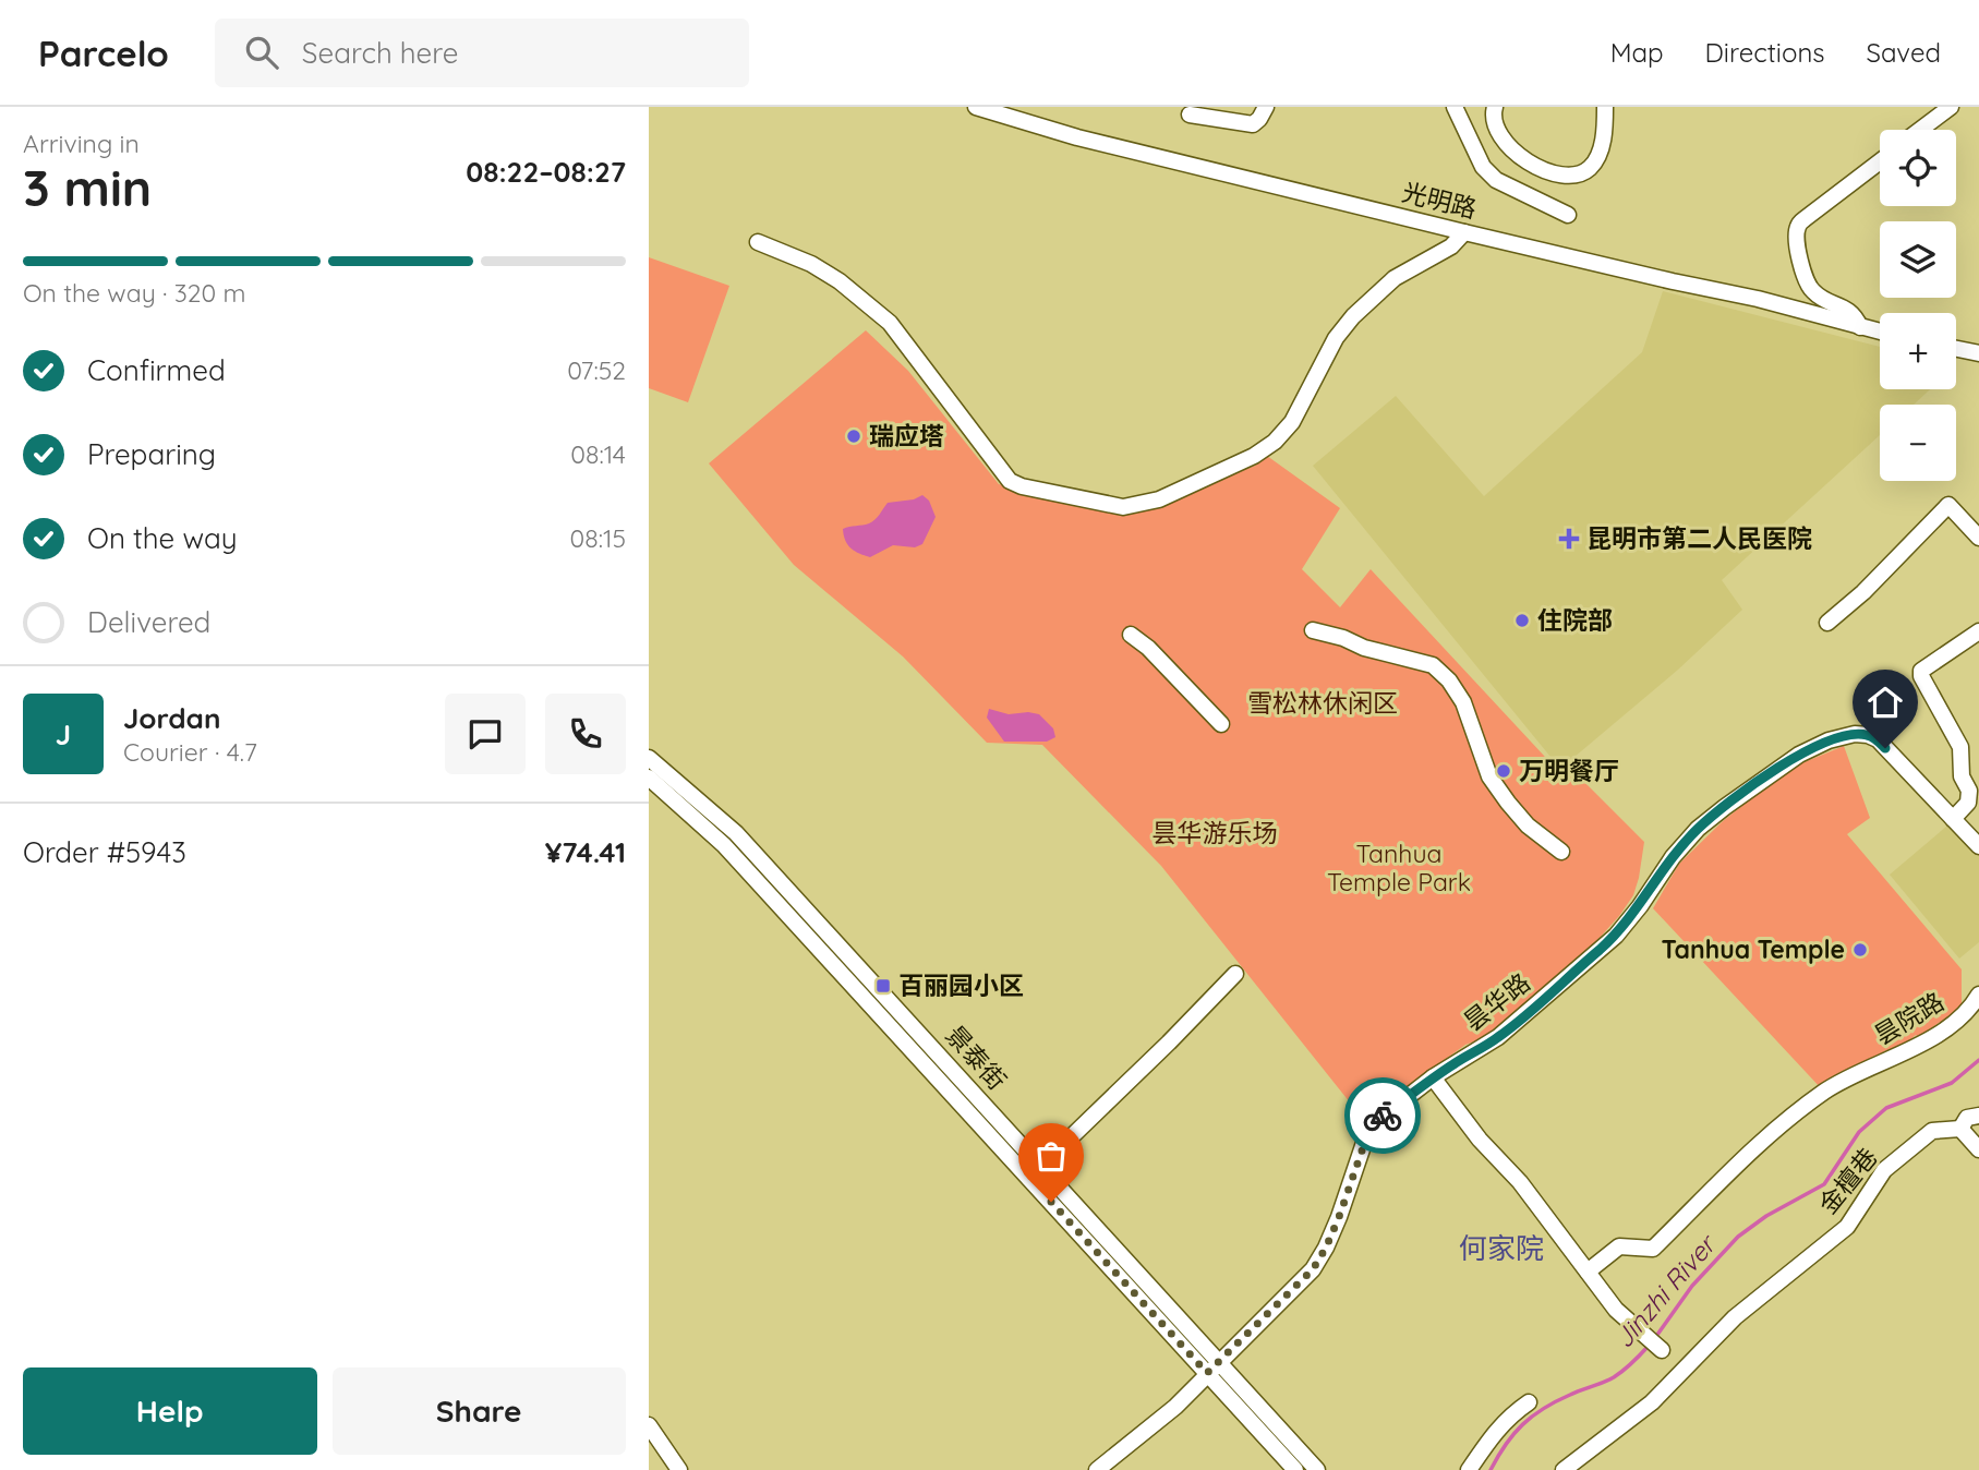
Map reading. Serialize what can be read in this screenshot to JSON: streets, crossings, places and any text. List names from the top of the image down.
{
  "streets": {
    "street": [
      "光明路",
      "昙华路",
      "昙院路",
      "景泰街",
      "金檀巷"
    ]
  },
  "crossings": [
    ["昙华路", "景泰街"]
  ],
  "districts": ["何家院"],
  "water": ["Jinzhi River"],
  "parks": ["雪松林休闲区", "昙华游乐场", "Tanhua Temple Park"],
  "places": {
    "other": [
      "瑞应塔",
      "住院部",
      "万明餐厅",
      "Tanhua Temple"
    ],
    "health": ["昆明市第二人民医院"],
    "transit": ["百丽园小区"]
  },
  "page": {
    "header": "Parcelo",
    "search": "Search here",
    "nav": ["Map", "Directions", "Saved"],
    "heading": ["3 min", "Arriving in", "08:22–08:27"],
    "panel": [
      "Jordan",
      "Courier · 4.7",
      "Order #5943",
      "¥74.41"
    ],
    "map_buttons": ["+", "−"],
    "bar": "On the way · 320 m",
    "list": [
      ["Confirmed", "07:52"],
      ["Preparing", "08:14"],
      ["On the way", "08:15"],
      "Delivered"
    ],
    "round": "J",
    "buttons": ["Help", "Share"]
  }
}
